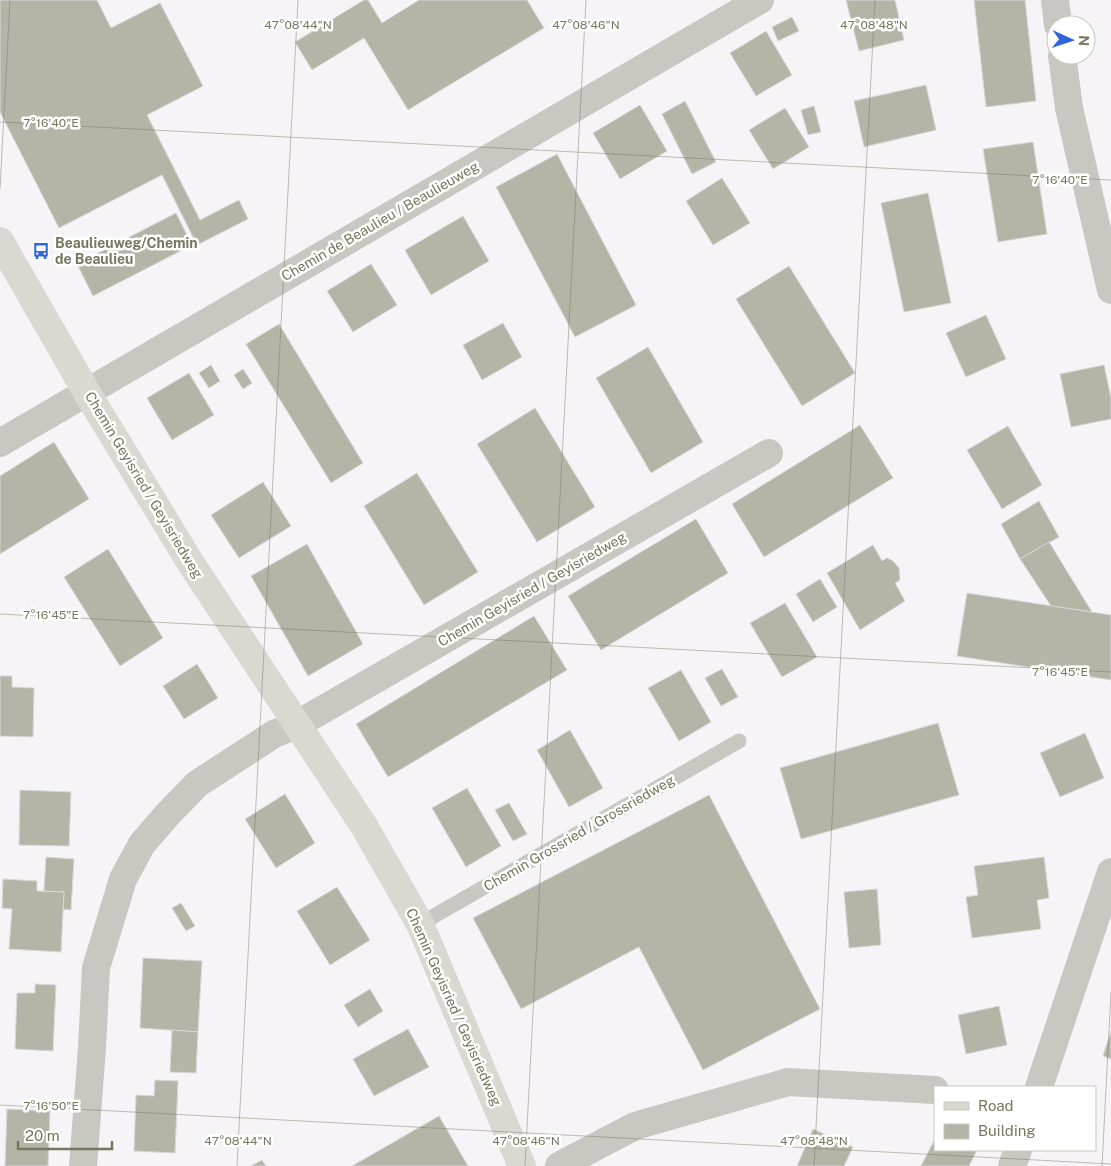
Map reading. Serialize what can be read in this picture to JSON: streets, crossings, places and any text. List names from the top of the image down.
{
  "streets": {
    "street": ["Chemin de Beaulieu / Beaulieuweg", "Chemin Geyisried / Geyisriedweg"],
    "lane": ["Chemin Grossried / Grossriedweg"]
  },
  "crossings": [
    ["Chemin de Beaulieu / Beaulieuweg", "Chemin Geyisried / Geyisriedweg"],
    ["Chemin Geyisried / Geyisriedweg", "Chemin Grossried / Grossriedweg"]
  ],
  "places": {
    "bus stop": ["Beaulieuweg/Chemin de Beaulieu"]
  },
  "legend": ["Road", "Building"],
  "scale_bar": "20 m",
  "north": "right",
  "coordinates": [
    "47°08'44\"N",
    "47°08'46\"N",
    "47°08'48\"N",
    "7°16'40\"E",
    "7°16'45\"E",
    "7°16'50\"E"
  ]
}
